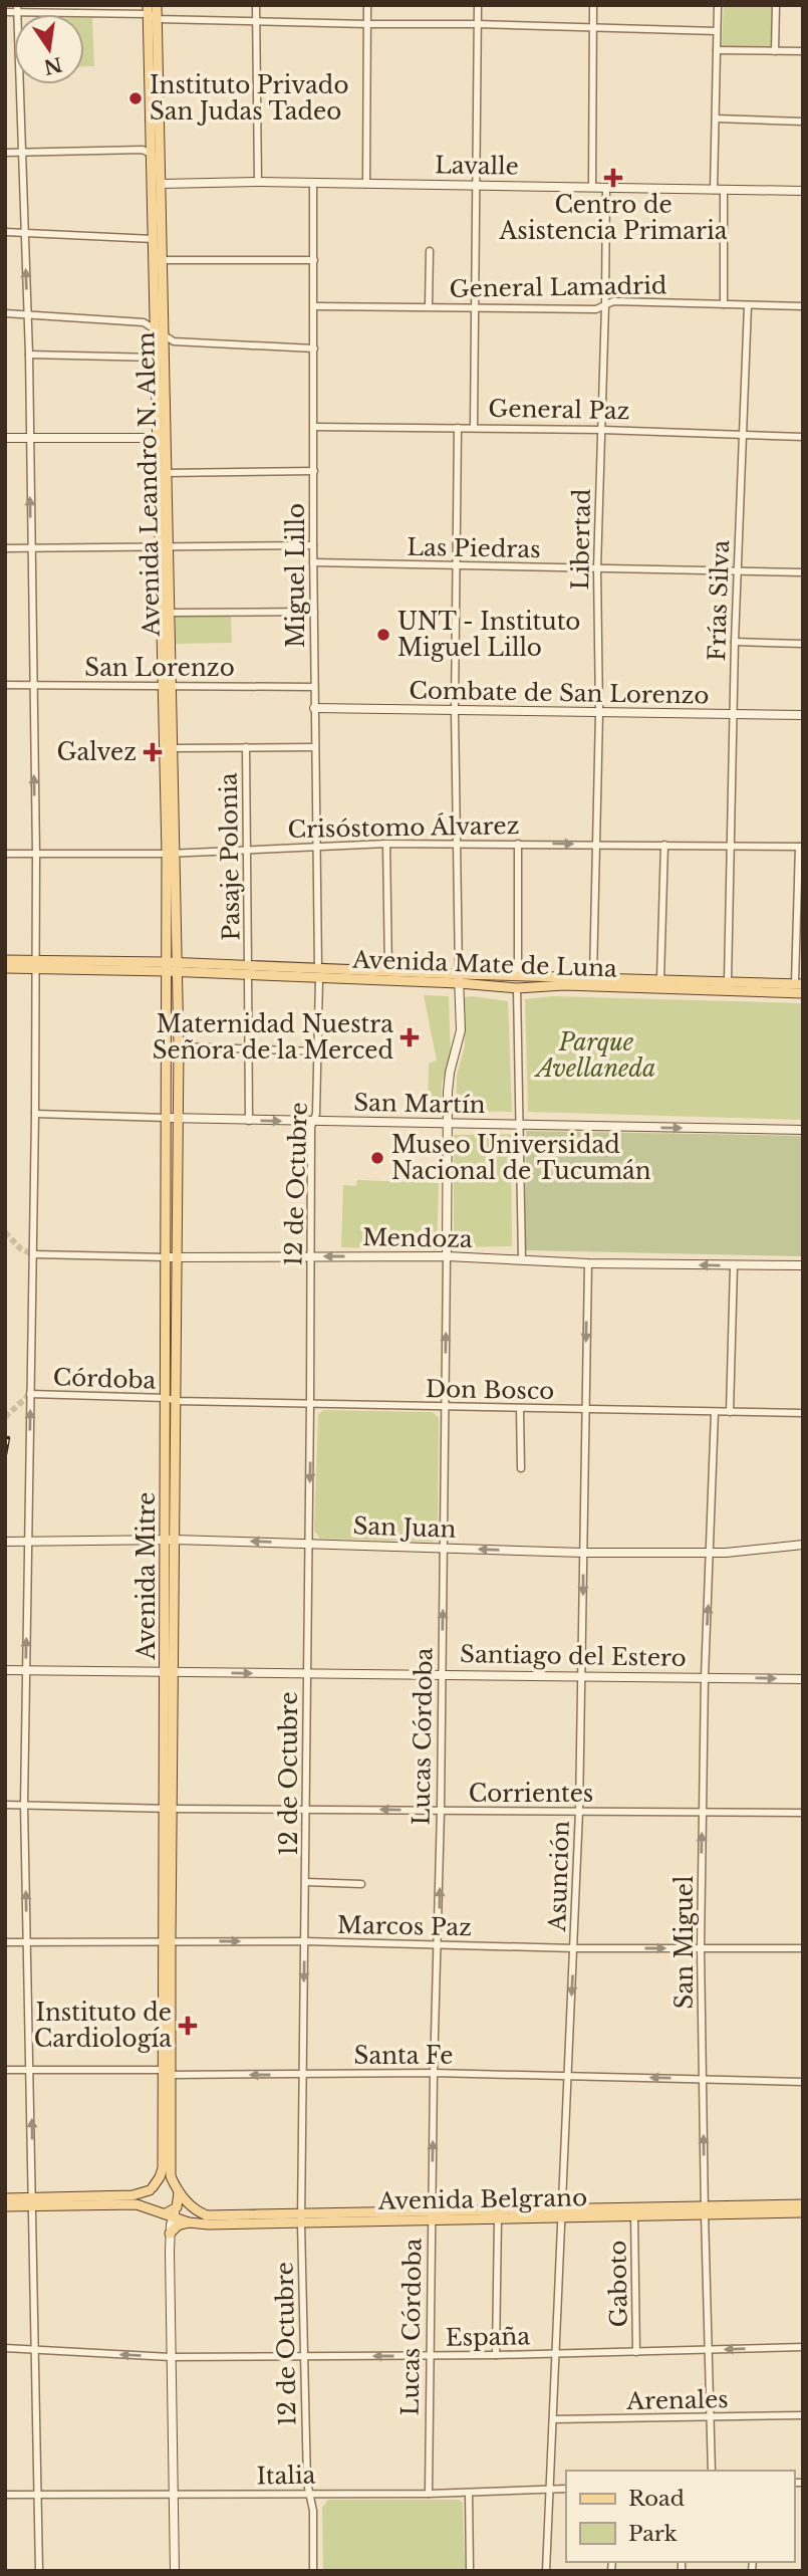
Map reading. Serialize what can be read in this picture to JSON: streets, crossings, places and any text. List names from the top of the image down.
{
  "streets": {
    "main road": [
      "Avenida Leandro N. Alem",
      "Avenida Mate de Luna",
      "Avenida Mitre",
      "Avenida Belgrano"
    ],
    "street": [
      "Lavalle",
      "General Lamadrid",
      "General Paz",
      "Libertad",
      "Las Piedras",
      "Miguel Lillo",
      "Frías Silva",
      "San Lorenzo",
      "Combate de San Lorenzo",
      "Crisóstomo Álvarez",
      "Pasaje Polonia",
      "San Martín",
      "12 de Octubre",
      "Mendoza",
      "Córdoba",
      "Don Bosco",
      "San Juan",
      "Santiago del Estero",
      "Lucas Córdoba",
      "Corrientes",
      "Asunción",
      "Marcos Paz",
      "San Miguel",
      "Santa Fe",
      "Gaboto",
      "España",
      "Arenales",
      "Italia"
    ]
  },
  "crossings": [
    ["Lavalle", "Avenida Leandro N. Alem"],
    ["Lavalle", "Libertad"],
    ["Lavalle", "Miguel Lillo"],
    ["General Lamadrid", "Libertad"],
    ["General Lamadrid", "Miguel Lillo"],
    ["General Lamadrid", "Frías Silva"],
    ["General Paz", "Libertad"],
    ["General Paz", "Miguel Lillo"],
    ["General Paz", "Frías Silva"],
    ["Avenida Leandro N. Alem", "San Lorenzo"],
    ["Avenida Leandro N. Alem", "Crisóstomo Álvarez"],
    ["Avenida Leandro N. Alem", "Avenida Mate de Luna"],
    ["Avenida Leandro N. Alem", "Avenida Mitre"],
    ["Libertad", "Las Piedras"],
    ["Libertad", "Combate de San Lorenzo"],
    ["Libertad", "Crisóstomo Álvarez"],
    ["Libertad", "Avenida Mate de Luna"],
    ["Las Piedras", "Miguel Lillo"],
    ["Las Piedras", "Frías Silva"],
    ["Miguel Lillo", "San Lorenzo"],
    ["Miguel Lillo", "Combate de San Lorenzo"],
    ["Miguel Lillo", "Crisóstomo Álvarez"],
    ["Miguel Lillo", "Avenida Mate de Luna"],
    ["Miguel Lillo", "12 de Octubre"],
    ["Frías Silva", "Combate de San Lorenzo"],
    ["Frías Silva", "Crisóstomo Álvarez"],
    ["Frías Silva", "Avenida Mate de Luna"],
    ["Crisóstomo Álvarez", "Pasaje Polonia"],
    ["Pasaje Polonia", "Avenida Mate de Luna"],
    ["Pasaje Polonia", "San Martín"],
    ["Avenida Mate de Luna", "12 de Octubre"],
    ["Avenida Mate de Luna", "Avenida Mitre"],
    ["Avenida Mate de Luna", "Lucas Córdoba"],
    ["San Martín", "12 de Octubre"],
    ["San Martín", "Avenida Mitre"],
    ["San Martín", "Lucas Córdoba"],
    ["12 de Octubre", "Mendoza"],
    ["12 de Octubre", "Don Bosco"],
    ["12 de Octubre", "San Juan"],
    ["12 de Octubre", "Santiago del Estero"],
    ["12 de Octubre", "Corrientes"],
    ["12 de Octubre", "Marcos Paz"],
    ["12 de Octubre", "Santa Fe"],
    ["12 de Octubre", "Avenida Belgrano"],
    ["12 de Octubre", "España"],
    ["12 de Octubre", "Italia"],
    ["Mendoza", "Avenida Mitre"],
    ["Mendoza", "Lucas Córdoba"],
    ["Mendoza", "Asunción"],
    ["Córdoba", "Don Bosco"],
    ["Córdoba", "Avenida Mitre"],
    ["Don Bosco", "Avenida Mitre"],
    ["Don Bosco", "Lucas Córdoba"],
    ["Don Bosco", "Asunción"],
    ["Don Bosco", "San Miguel"],
    ["San Juan", "Avenida Mitre"],
    ["San Juan", "Lucas Córdoba"],
    ["San Juan", "Asunción"],
    ["San Juan", "San Miguel"],
    ["Avenida Mitre", "Santiago del Estero"],
    ["Avenida Mitre", "Corrientes"],
    ["Avenida Mitre", "Marcos Paz"],
    ["Avenida Mitre", "Santa Fe"],
    ["Avenida Mitre", "Avenida Belgrano"],
    ["Santiago del Estero", "Lucas Córdoba"],
    ["Santiago del Estero", "Asunción"],
    ["Santiago del Estero", "San Miguel"],
    ["Lucas Córdoba", "Corrientes"],
    ["Lucas Córdoba", "Marcos Paz"],
    ["Lucas Córdoba", "Santa Fe"],
    ["Lucas Córdoba", "Avenida Belgrano"],
    ["Lucas Córdoba", "España"],
    ["Lucas Córdoba", "Italia"],
    ["Corrientes", "Asunción"],
    ["Corrientes", "San Miguel"],
    ["Asunción", "Marcos Paz"],
    ["Asunción", "Santa Fe"],
    ["Asunción", "Avenida Belgrano"],
    ["Asunción", "España"],
    ["Asunción", "Arenales"],
    ["Asunción", "Italia"],
    ["Marcos Paz", "San Miguel"],
    ["San Miguel", "Santa Fe"],
    ["San Miguel", "Avenida Belgrano"],
    ["San Miguel", "España"],
    ["San Miguel", "Arenales"],
    ["Avenida Belgrano", "Gaboto"],
    ["Gaboto", "España"]
  ],
  "one_way": [
    "San Martín",
    "Mendoza",
    "Lucas Córdoba",
    "San Miguel",
    "España"
  ],
  "parks": ["Parque Avellaneda"],
  "places": {
    "other": ["Instituto Privado San Judas Tadeo", "UNT - Instituto Miguel Lillo", "Museo Universidad Nacional de Tucumán"],
    "health": [
      "Centro de Asistencia Primaria",
      "Galvez",
      "Maternidad Nuestra Señora de la Merced",
      "Instituto de Cardiología"
    ]
  },
  "legend": ["Road", "Park"],
  "north": "bottom"
}
